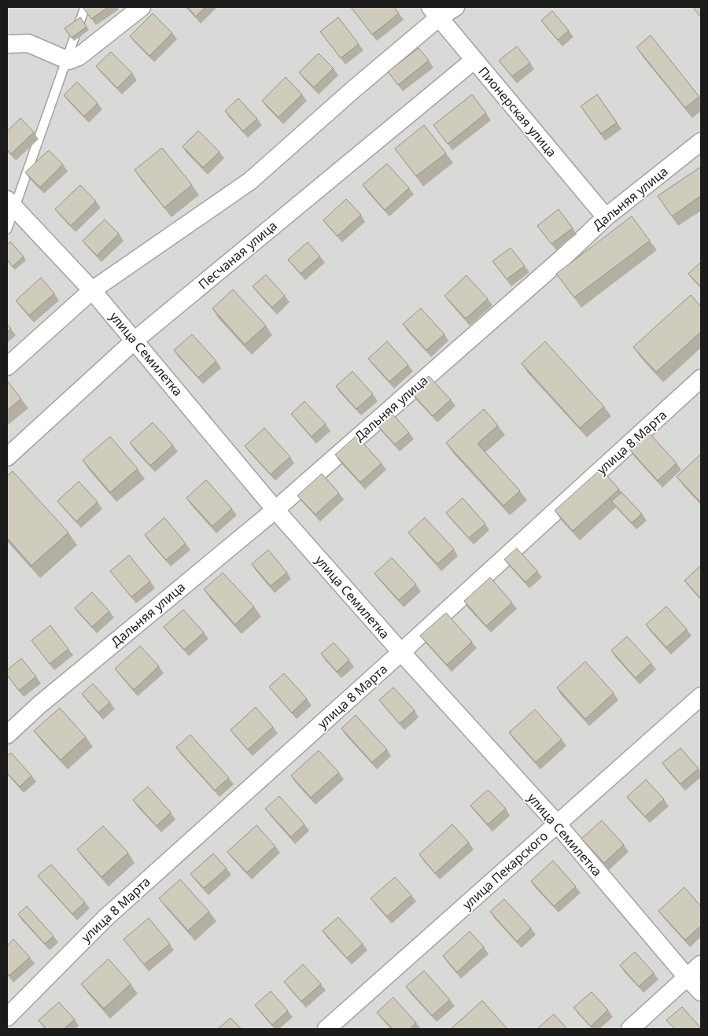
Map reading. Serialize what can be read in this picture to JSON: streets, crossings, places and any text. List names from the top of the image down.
{
  "streets": {
    "street": [
      "Пионерская улица",
      "Дальняя улица",
      "Песчаная улица",
      "улица Семилетка",
      "улица 8 Марта",
      "улица Пекарского"
    ]
  },
  "crossings": [
    ["Пионерская улица", "Дальняя улица"],
    ["Пионерская улица", "Песчаная улица"],
    ["Дальняя улица", "улица Семилетка"],
    ["Песчаная улица", "улица Семилетка"],
    ["улица Семилетка", "улица 8 Марта"],
    ["улица Семилетка", "улица Пекарского"]
  ]
}
